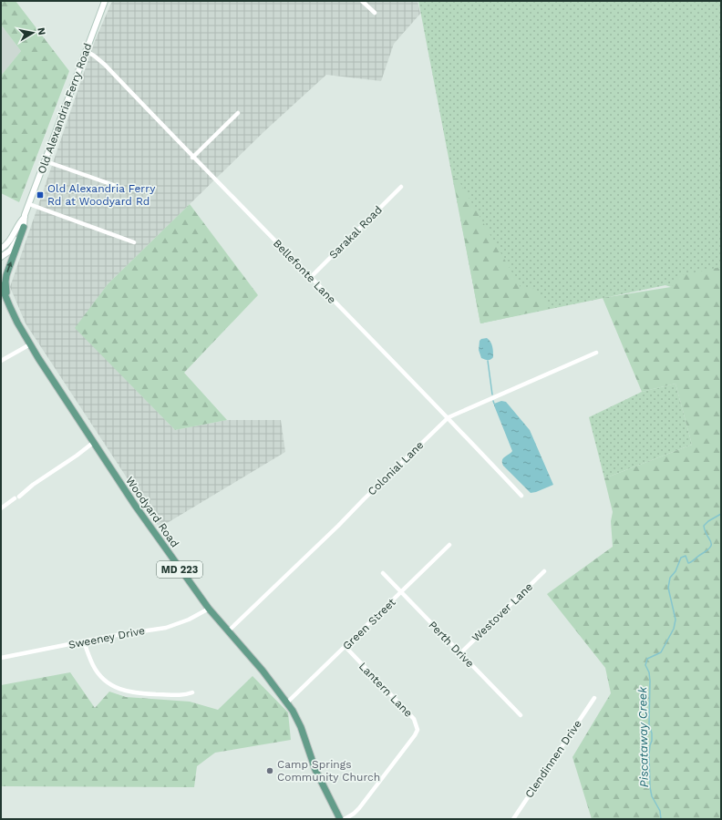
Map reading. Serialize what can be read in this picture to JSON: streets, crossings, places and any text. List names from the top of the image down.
{
  "streets": {
    "main road": ["Old Alexandria Ferry Road", "Woodyard Road", "MD 223"],
    "street": [
      "Sarakal Road",
      "Bellefonte Lane",
      "Colonial Lane",
      "Westover Lane",
      "Green Street",
      "Sweeney Drive",
      "Perth Drive",
      "Lantern Lane",
      "Clendinnen Drive"
    ]
  },
  "crossings": [
    ["Old Alexandria Ferry Road", "Bellefonte Lane"],
    ["Sarakal Road", "Bellefonte Lane"],
    ["Bellefonte Lane", "Colonial Lane"],
    ["Colonial Lane", "Woodyard Road"],
    ["Woodyard Road", "Green Street"],
    ["Woodyard Road", "Sweeney Drive"],
    ["Westover Lane", "Perth Drive"],
    ["Green Street", "Perth Drive"],
    ["Green Street", "Lantern Lane"]
  ],
  "water": ["Piscataway Creek"],
  "places": {
    "transit": ["Old Alexandria Ferry Rd at Woodyard Rd"],
    "other": ["Camp Springs Community Church"]
  },
  "north": "right"
}
